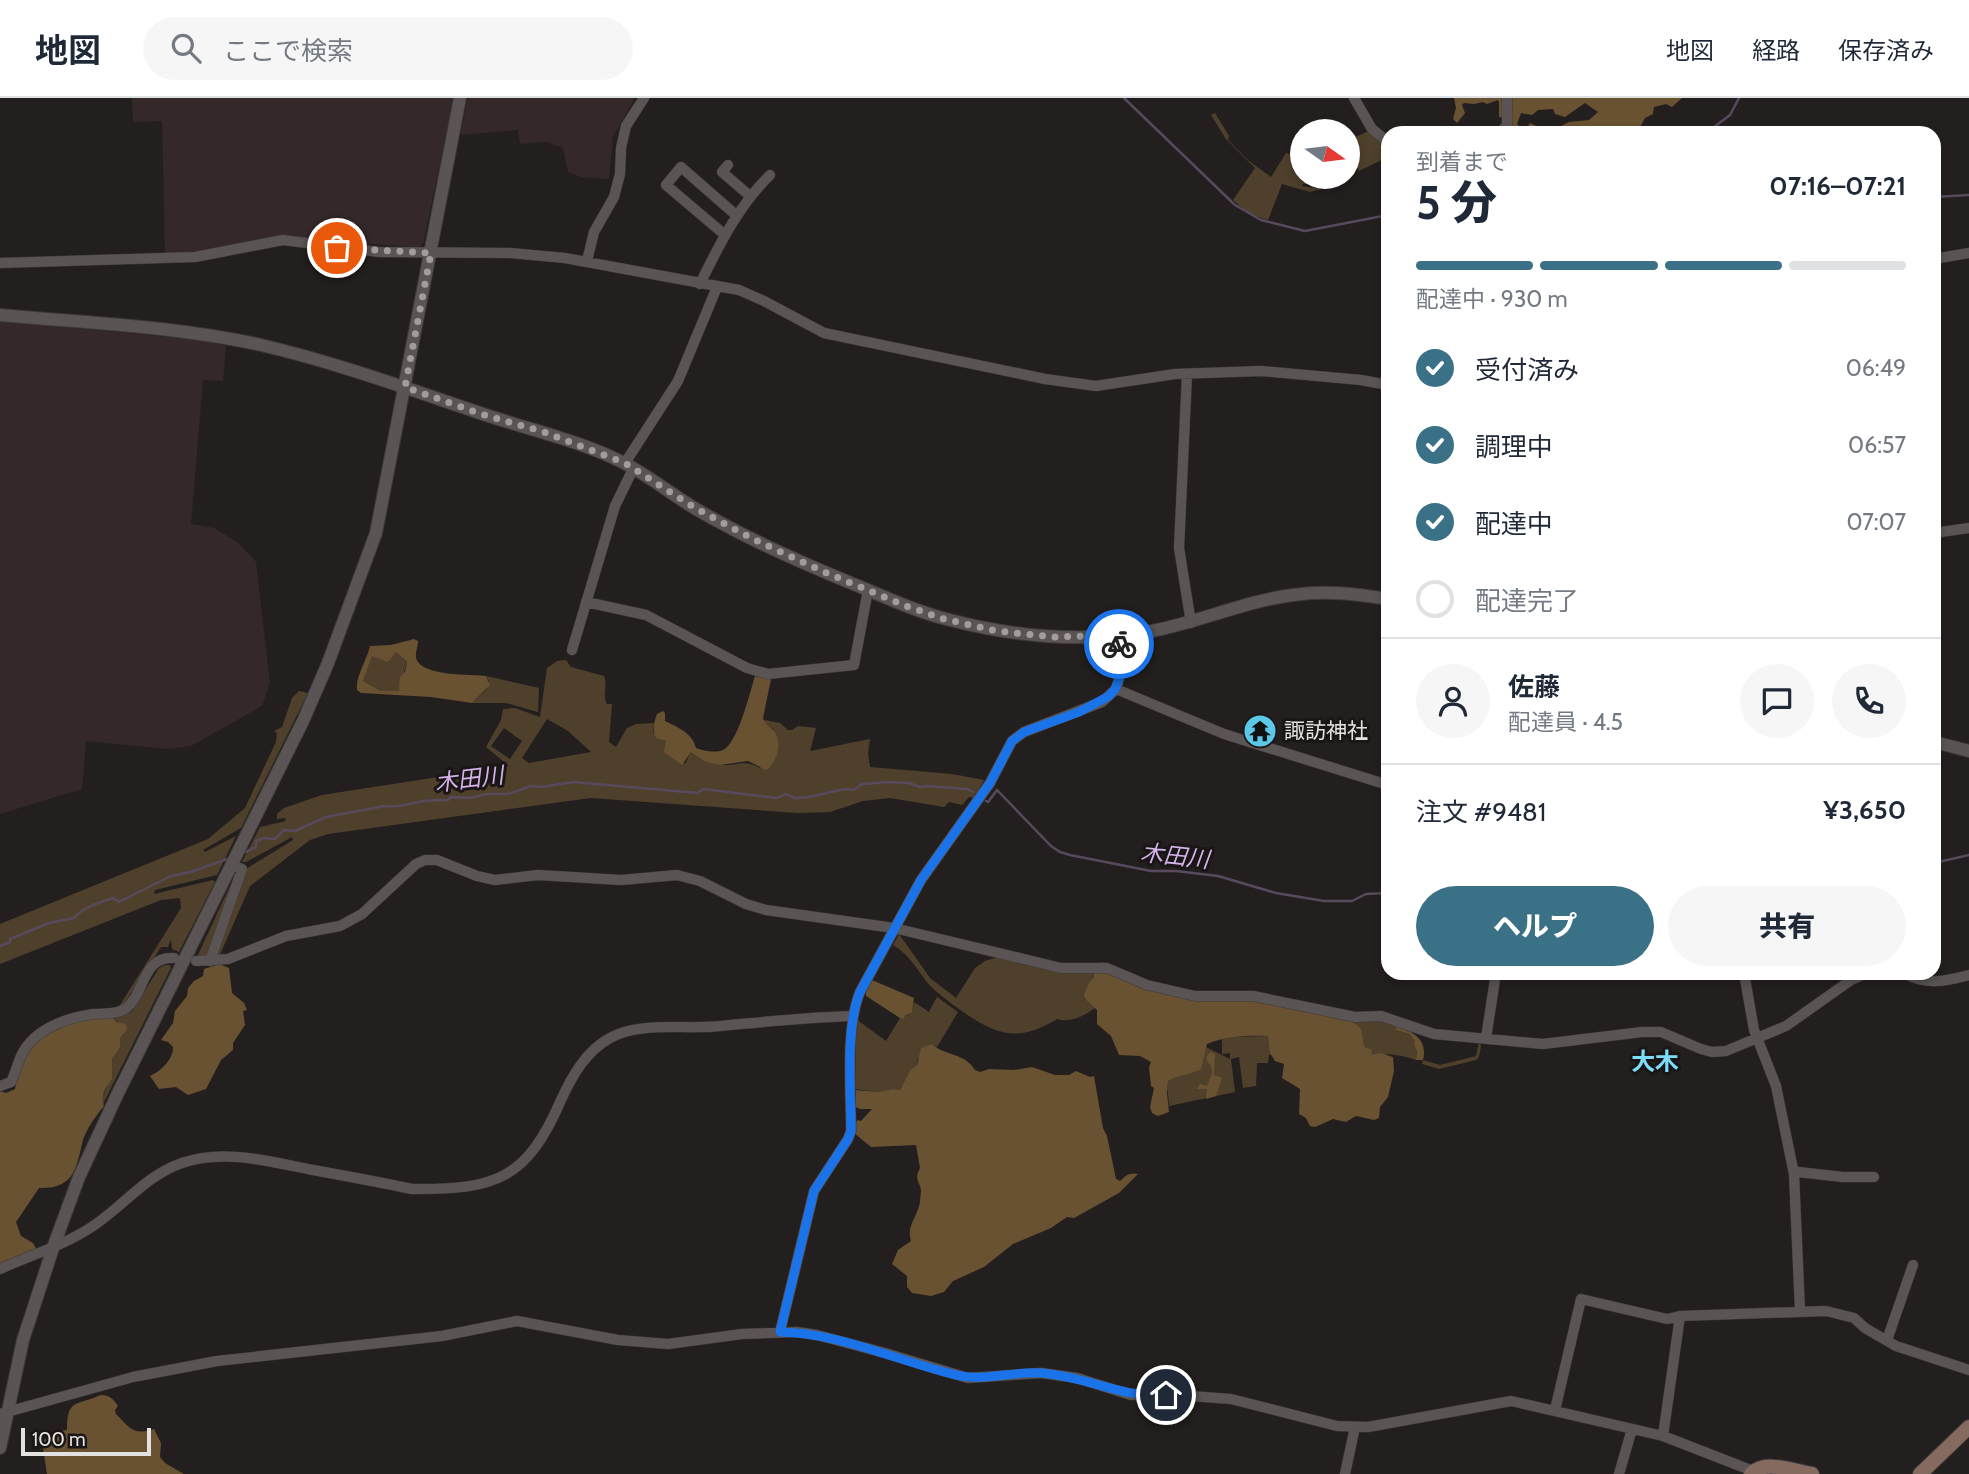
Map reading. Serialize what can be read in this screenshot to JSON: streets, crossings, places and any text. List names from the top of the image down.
{
  "districts": ["大木"],
  "water": ["木田川"],
  "places": {
    "temple": ["諏訪神社"]
  },
  "scale_bar": "100 m",
  "north": "right",
  "page": {
    "header": "地図",
    "search": "ここで検索",
    "nav": ["地図", "経路", "保存済み"],
    "heading": ["5 分", "到着まで", "07:16–07:21"],
    "panel": [
      "佐藤",
      "配達員 · 4.5",
      "注文 #9481",
      "¥3,650"
    ],
    "bar": "配達中 · 930 m",
    "list": [
      ["受付済み", "06:49"],
      ["調理中", "06:57"],
      ["配達中", "07:07"],
      "配達完了"
    ],
    "buttons": ["ヘルプ", "共有"],
    "scale": "100 m"
  }
}
